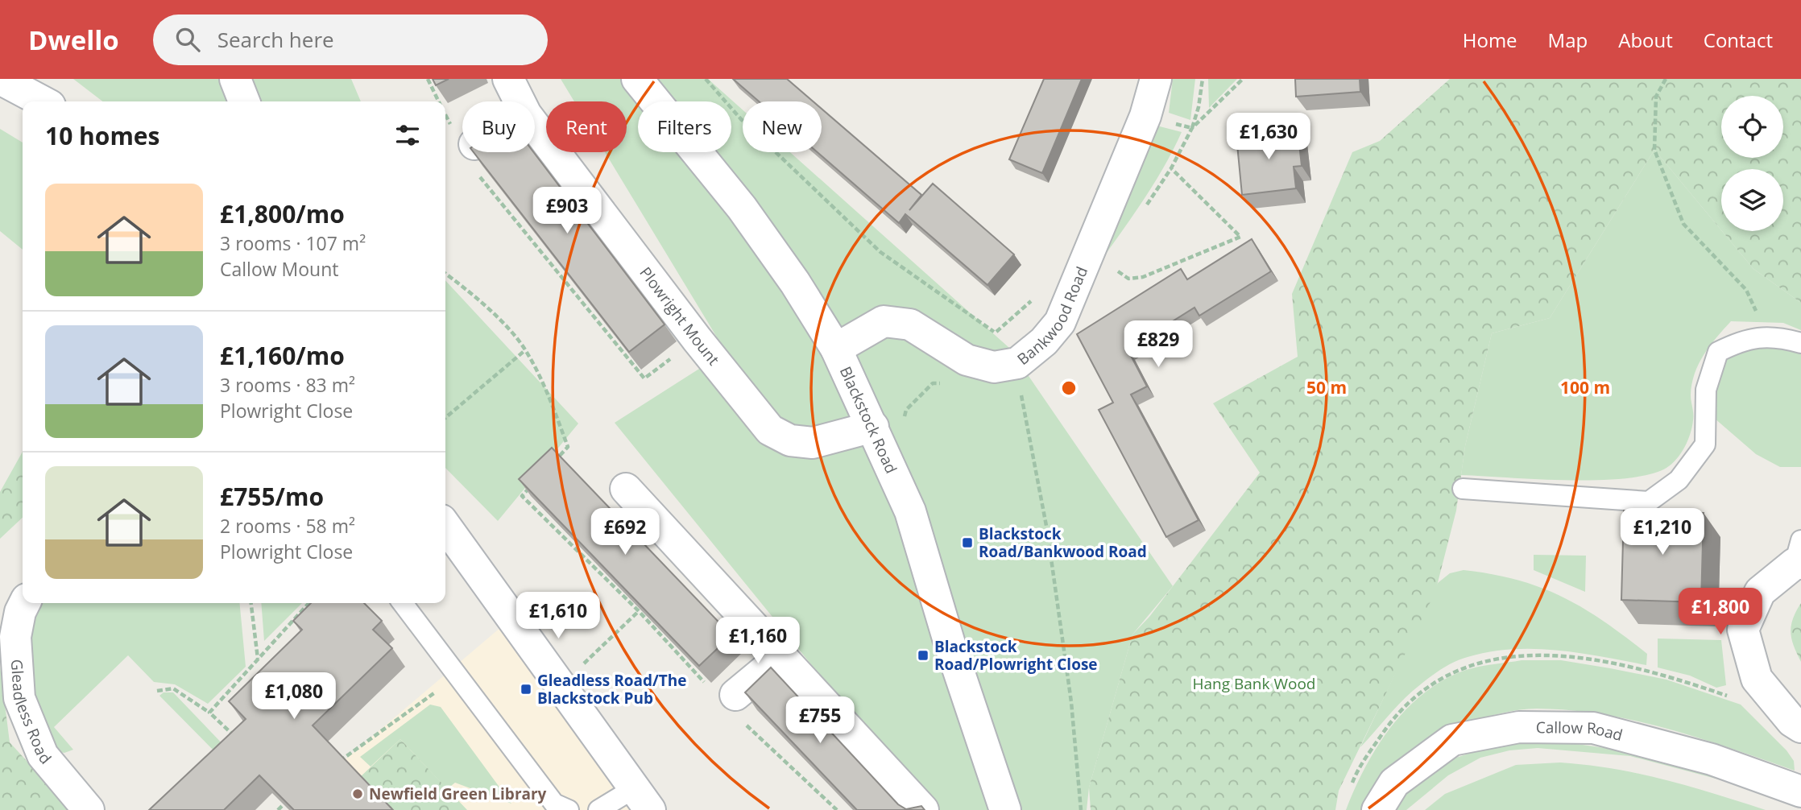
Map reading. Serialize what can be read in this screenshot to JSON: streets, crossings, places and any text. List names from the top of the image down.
{
  "streets": {
    "street": [
      "Bankwood Road",
      "Plowright Mount",
      "Blackstock Road",
      "Gleadless Road",
      "Callow Road"
    ]
  },
  "crossings": [
    ["Bankwood Road", "Blackstock Road"],
    ["Plowright Mount", "Blackstock Road"]
  ],
  "parks": ["Hang Bank Wood"],
  "places": {
    "transit": ["Blackstock Road/Bankwood Road", "Blackstock Road/Plowright Close", "Gleadless Road/The Blackstock Pub"],
    "other": ["Newfield Green Library"]
  },
  "page": {
    "header": "Dwello",
    "search": "Search here",
    "nav": [
      "Home",
      "Map",
      "About",
      "Contact"
    ],
    "chip": [
      "Buy",
      "Rent",
      "Filters",
      "New"
    ],
    "heading": "10 homes",
    "price": [
      "£1,630",
      "£903",
      "£829",
      "£692",
      "£1,210",
      "£1,800",
      "£1,610",
      "£1,160",
      "£1,080",
      "£755"
    ],
    "list": [
      {
        "name": "£1,800/mo",
        "note": "3 rooms · 107 m² · Callow Mount"
      },
      {
        "name": "£1,160/mo",
        "note": "3 rooms · 83 m² · Plowright Close"
      },
      {
        "name": "£755/mo",
        "note": "2 rooms · 58 m² · Plowright Close"
      }
    ]
  },
  "rings": ["50 m", "100 m"]
}
